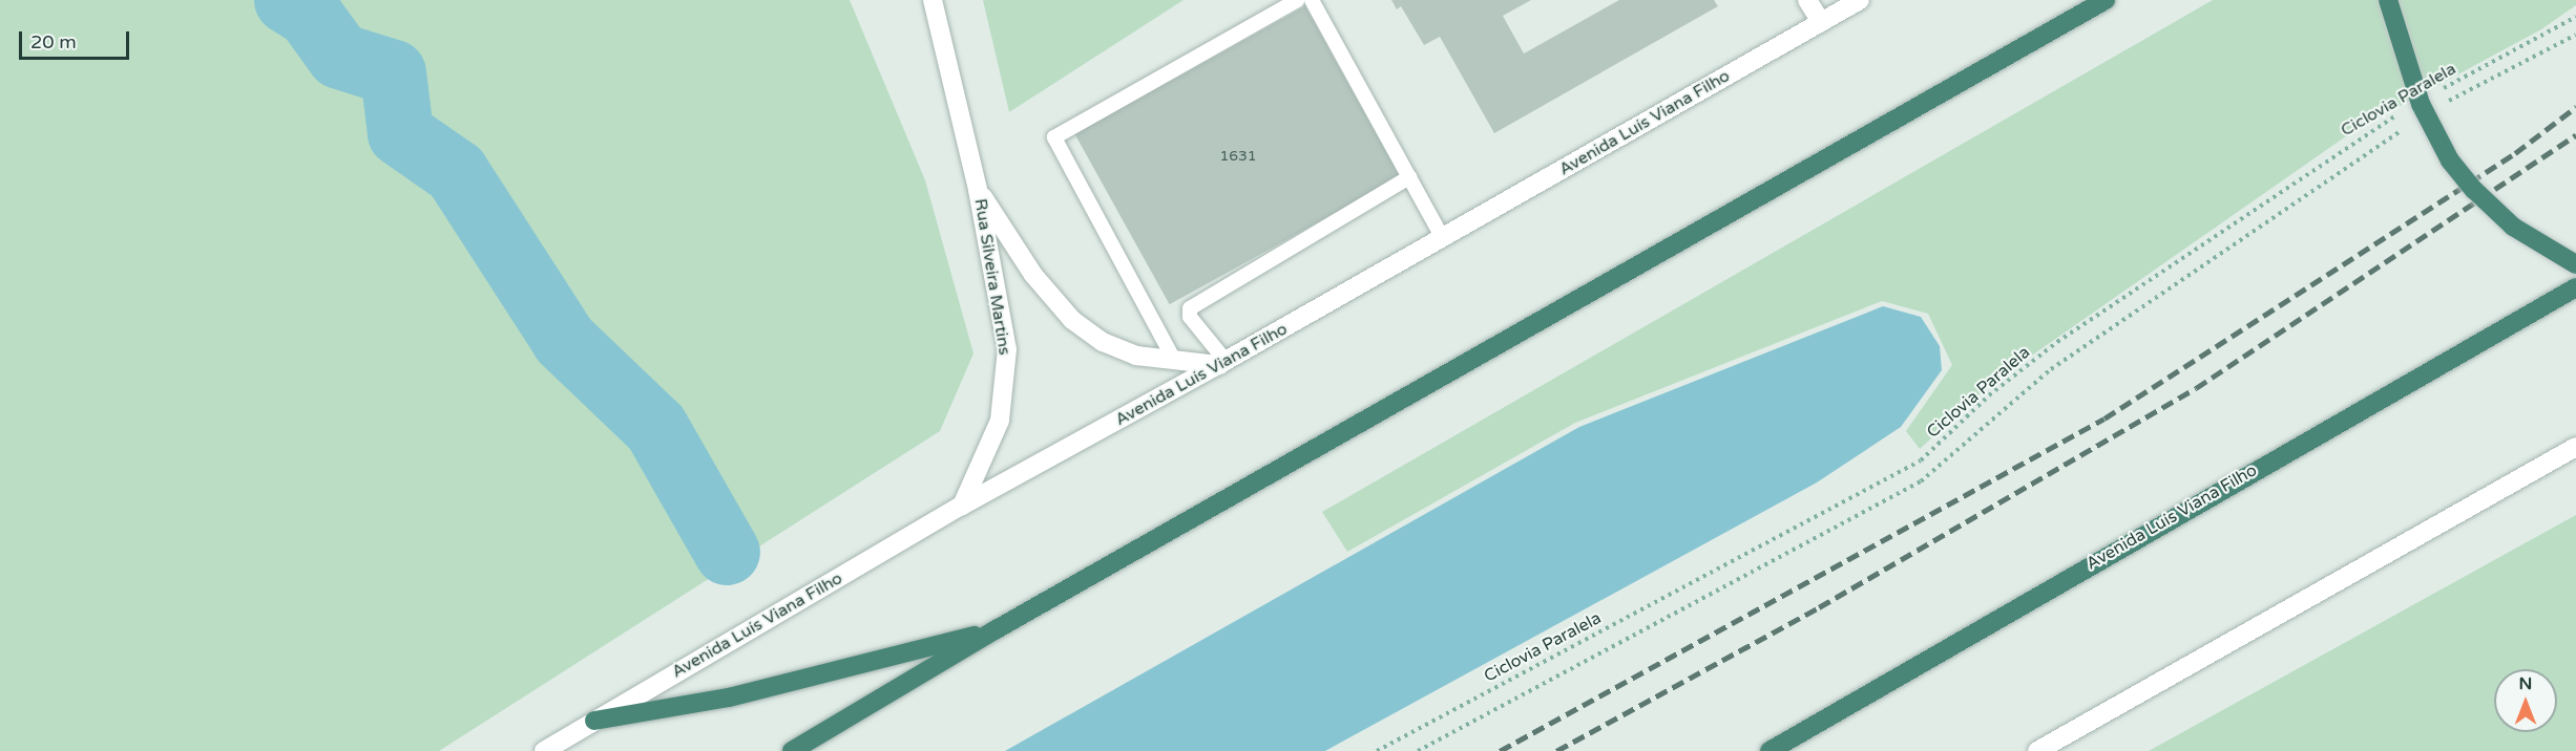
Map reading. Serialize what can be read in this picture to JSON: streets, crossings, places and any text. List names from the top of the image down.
{
  "streets": {
    "highway": ["Avenida Luís Viana Filho"],
    "main road": ["Rua Silveira Martins"],
    "path": ["Ciclovia Paralela"]
  },
  "crossings": [
    ["Avenida Luís Viana Filho", "Rua Silveira Martins"]
  ],
  "house_numbers": ["1631"],
  "scale_bar": "20 m",
  "north": "top"
}
